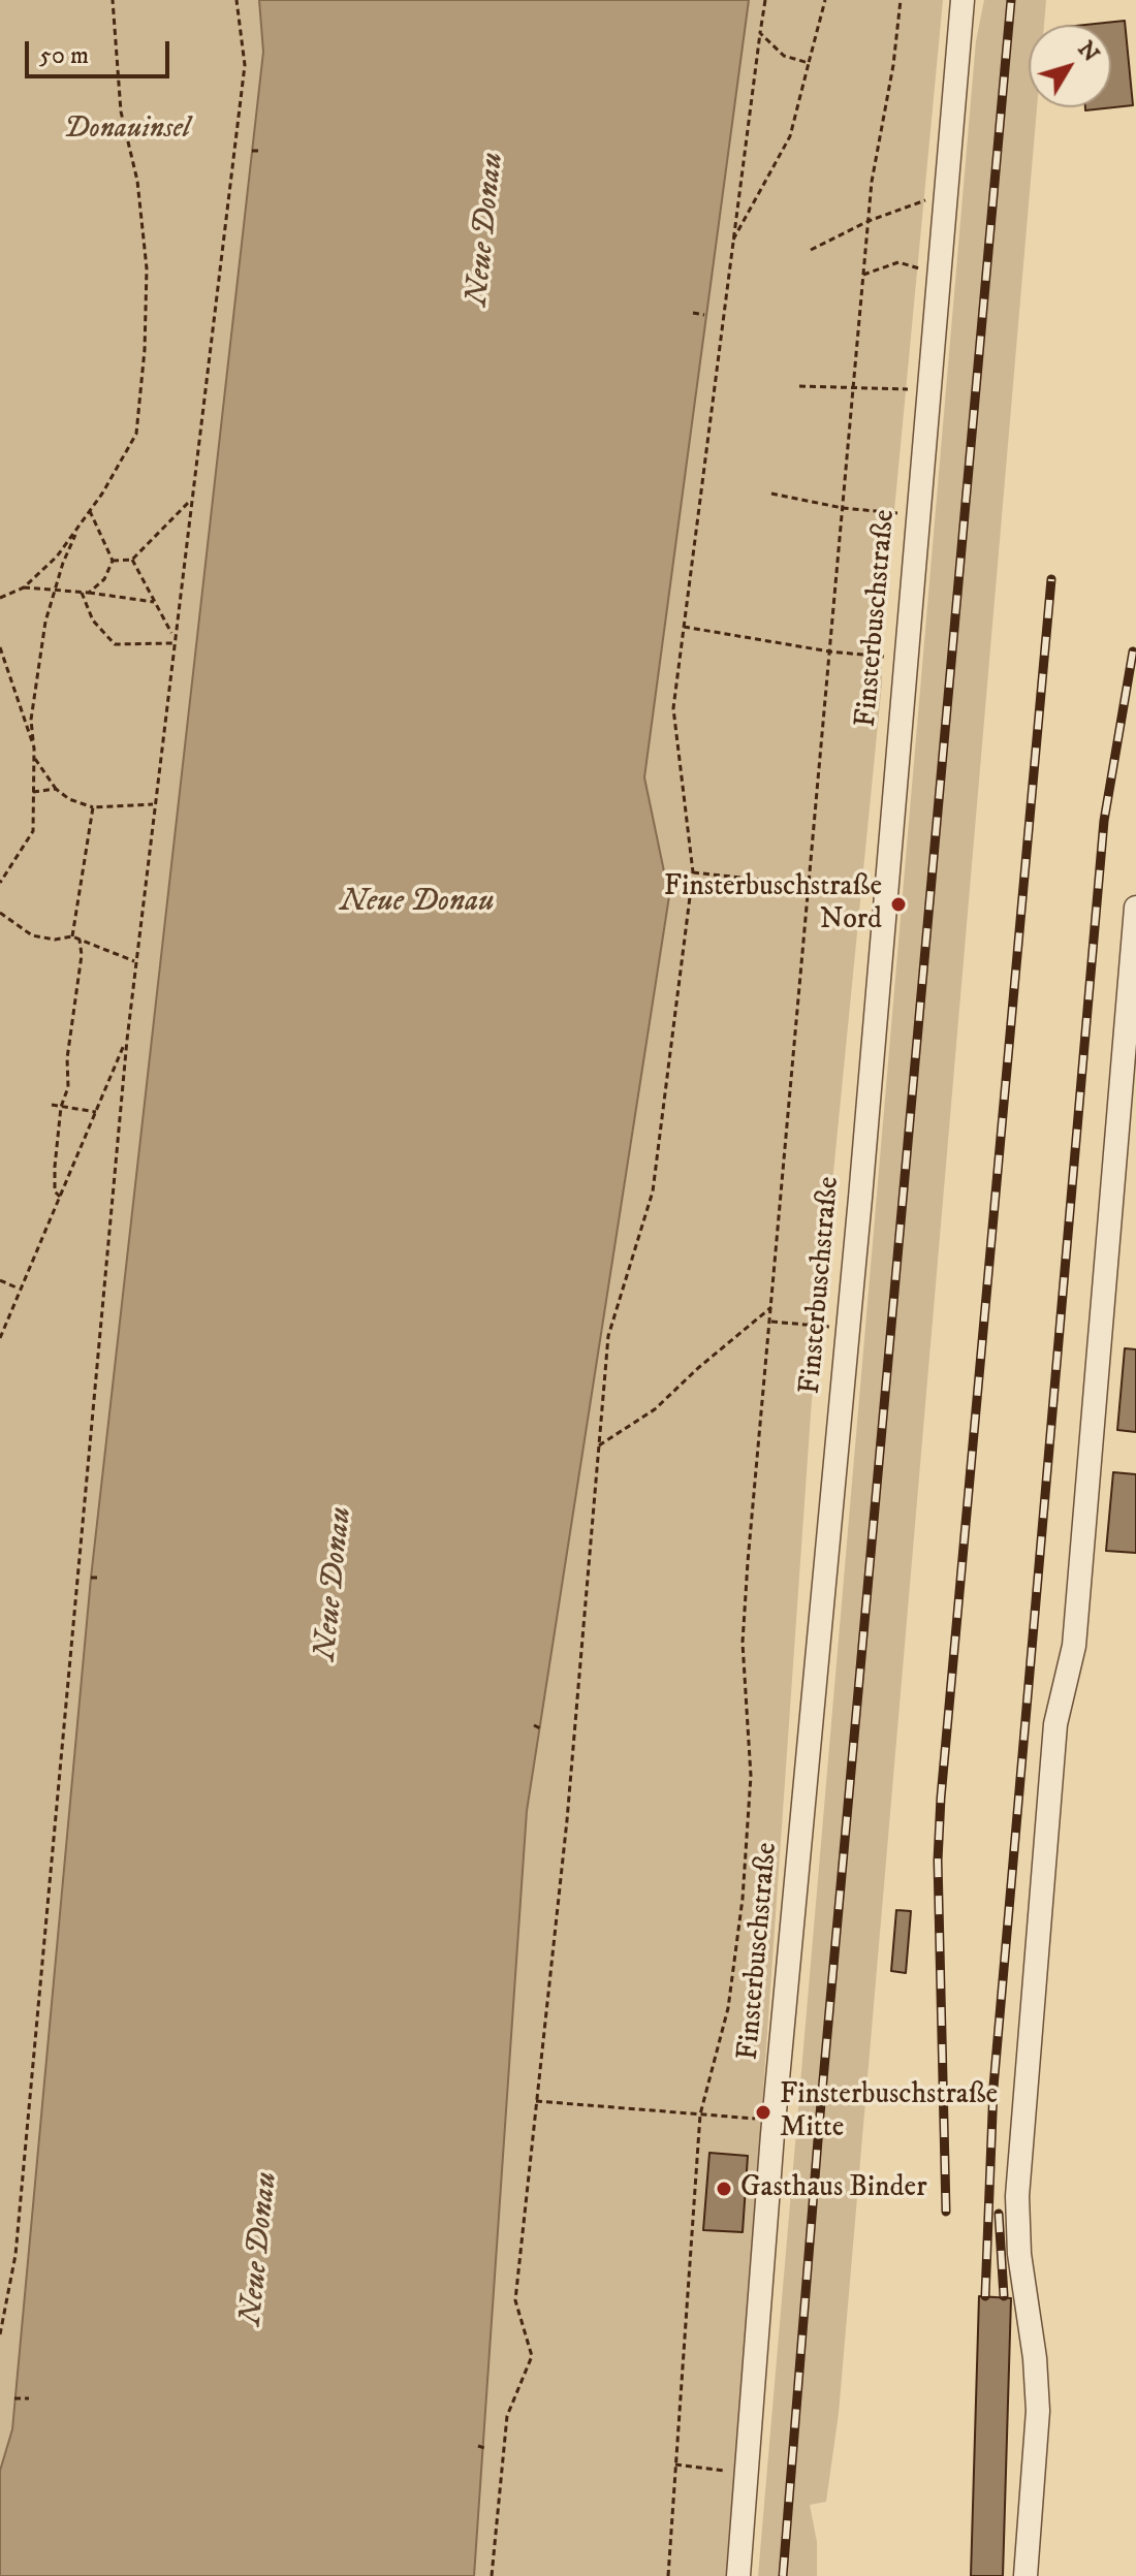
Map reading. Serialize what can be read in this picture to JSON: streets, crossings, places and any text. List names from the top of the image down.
{
  "streets": {
    "street": ["Finsterbuschstraße"]
  },
  "water": ["Neue Donau"],
  "parks": ["Donauinsel"],
  "places": ["Finsterbuschstraße Nord", "Finsterbuschstraße Mitte", "Gasthaus Binder"],
  "scale_bar": "50 m",
  "north": "top right"
}
